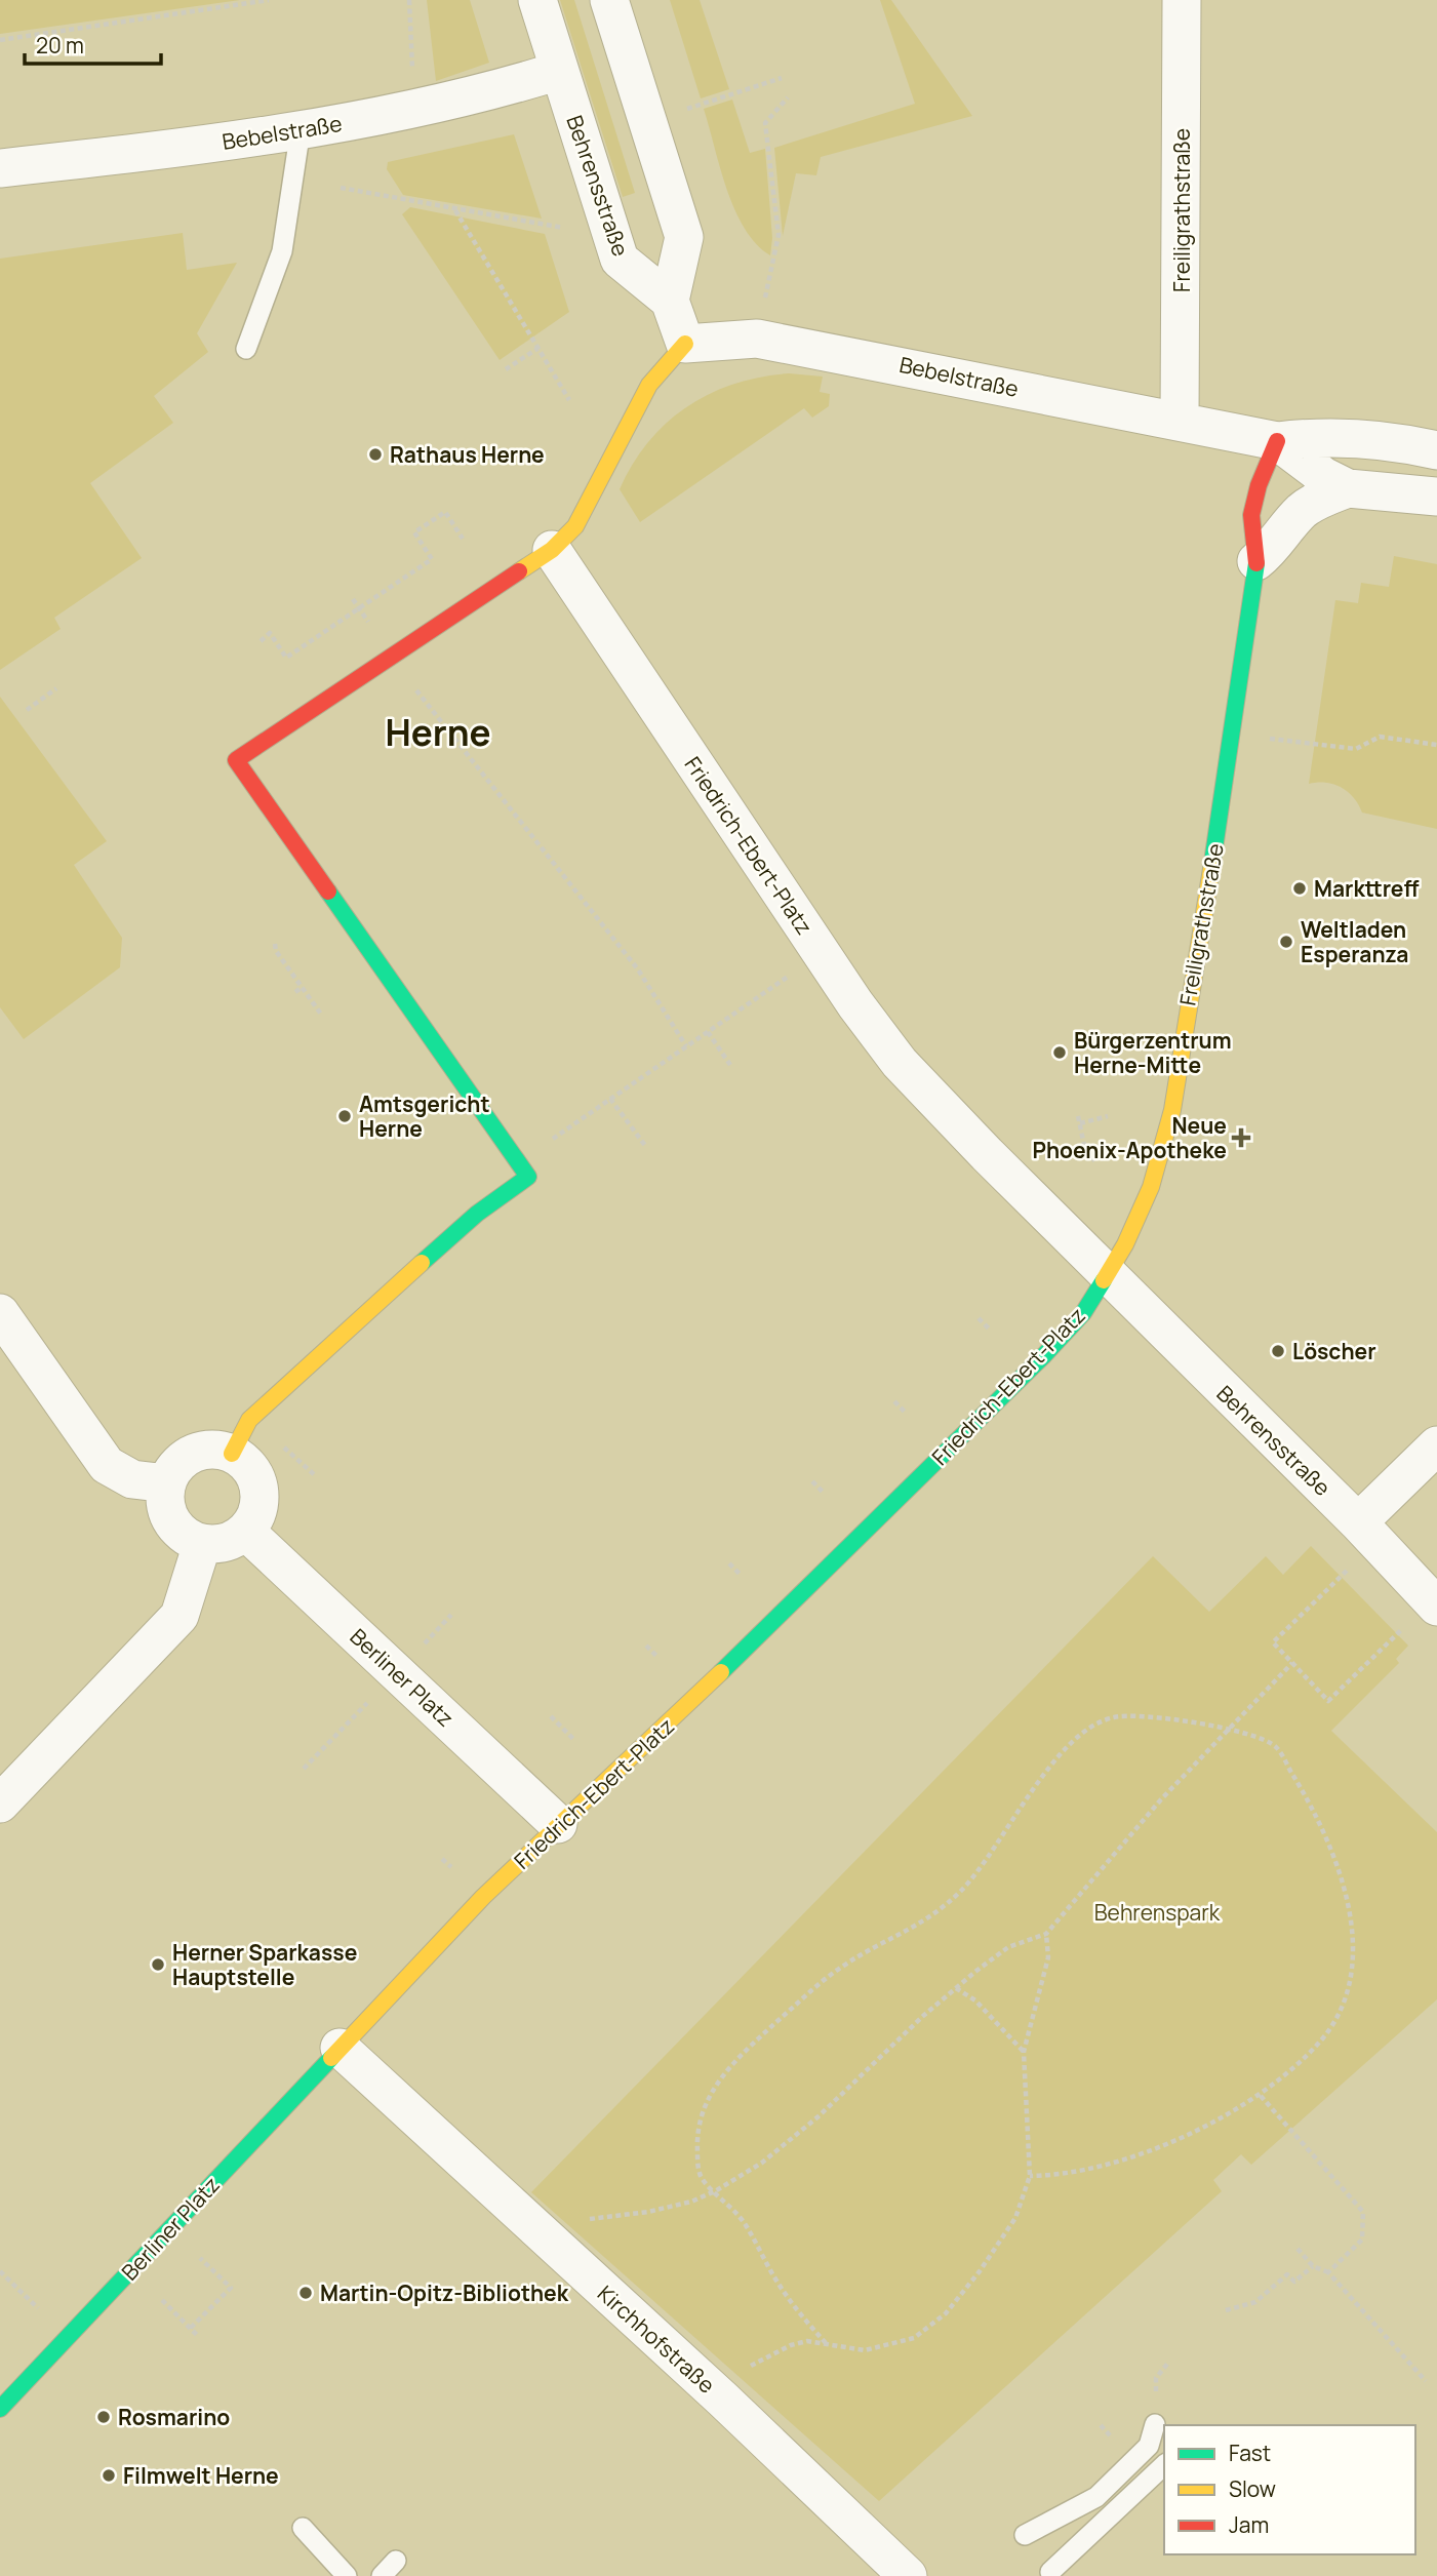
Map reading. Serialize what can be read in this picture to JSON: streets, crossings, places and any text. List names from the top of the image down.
{
  "streets": {
    "street": [
      "Bebelstraße",
      "Behrensstraße",
      "Freiligrathstraße",
      "Friedrich-Ebert-Platz",
      "Berliner Platz",
      "Kirchhofstraße"
    ]
  },
  "crossings": [
    ["Bebelstraße", "Behrensstraße"],
    ["Bebelstraße", "Freiligrathstraße"],
    ["Behrensstraße", "Freiligrathstraße"],
    ["Behrensstraße", "Friedrich-Ebert-Platz"],
    ["Freiligrathstraße", "Friedrich-Ebert-Platz"],
    ["Friedrich-Ebert-Platz", "Berliner Platz"],
    ["Friedrich-Ebert-Platz", "Kirchhofstraße"],
    ["Berliner Platz", "Kirchhofstraße"]
  ],
  "districts": ["Herne"],
  "parks": ["Behrenspark"],
  "places": {
    "other": [
      "Rathaus Herne",
      "Markttreff",
      "Weltladen Esperanza",
      "Bürgerzentrum Herne-Mitte",
      "Amtsgericht Herne",
      "Löscher",
      "Herner Sparkasse Hauptstelle",
      "Martin-Opitz-Bibliothek",
      "Rosmarino",
      "Filmwelt Herne"
    ],
    "health": ["Neue Phoenix-Apotheke"]
  },
  "legend": ["Fast", "Slow", "Jam"],
  "scale_bar": "20 m"
}
